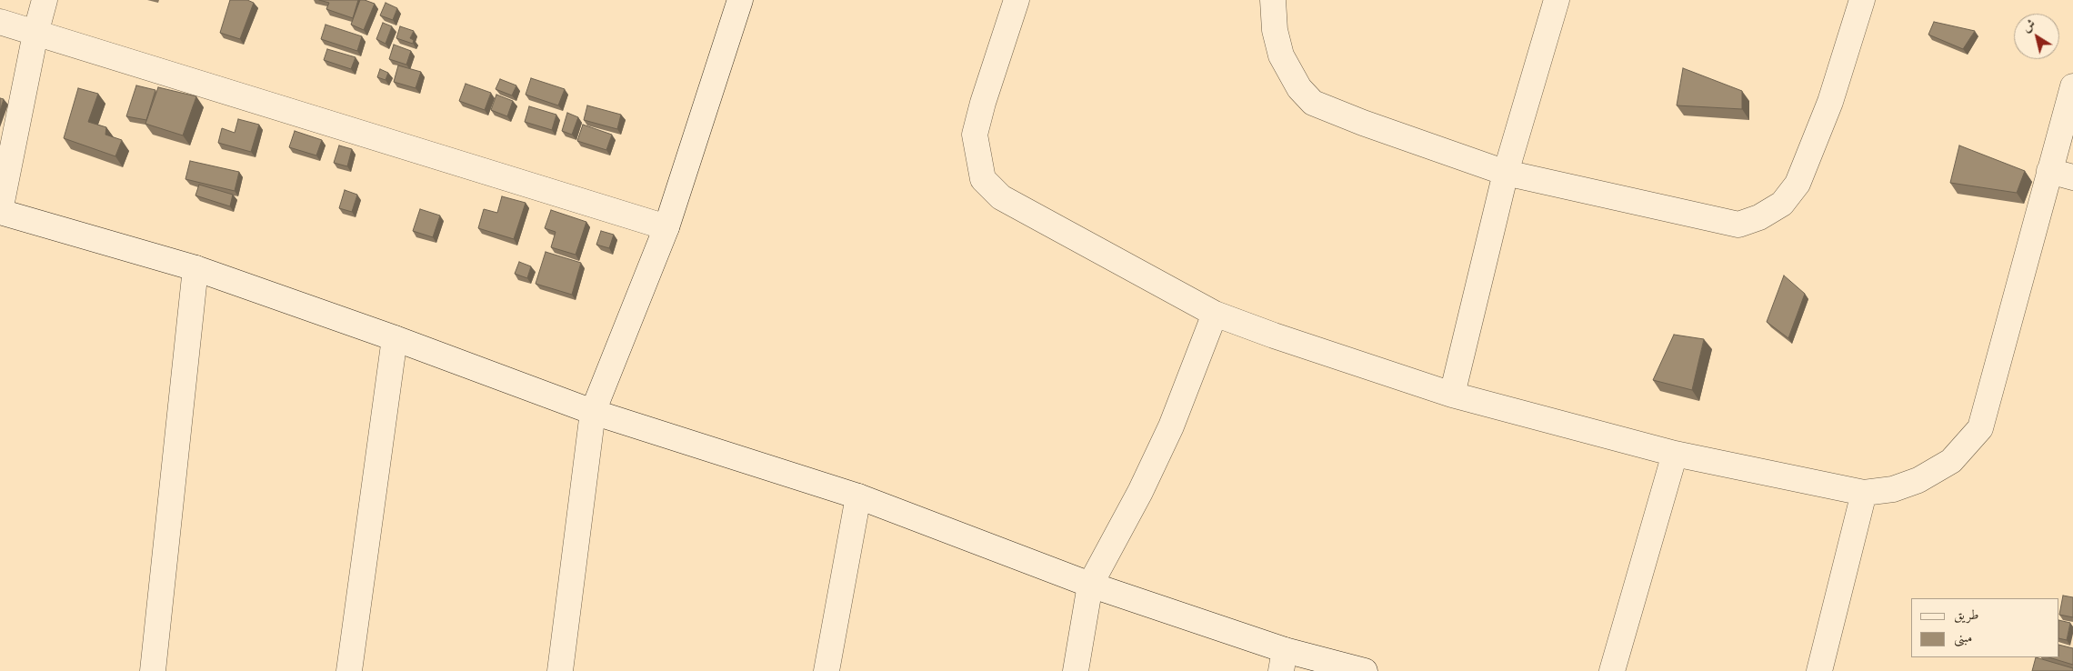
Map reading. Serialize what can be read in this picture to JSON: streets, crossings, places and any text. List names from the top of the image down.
{
  "legend": ["طريق", "مبنى"],
  "north": "top left"
}
